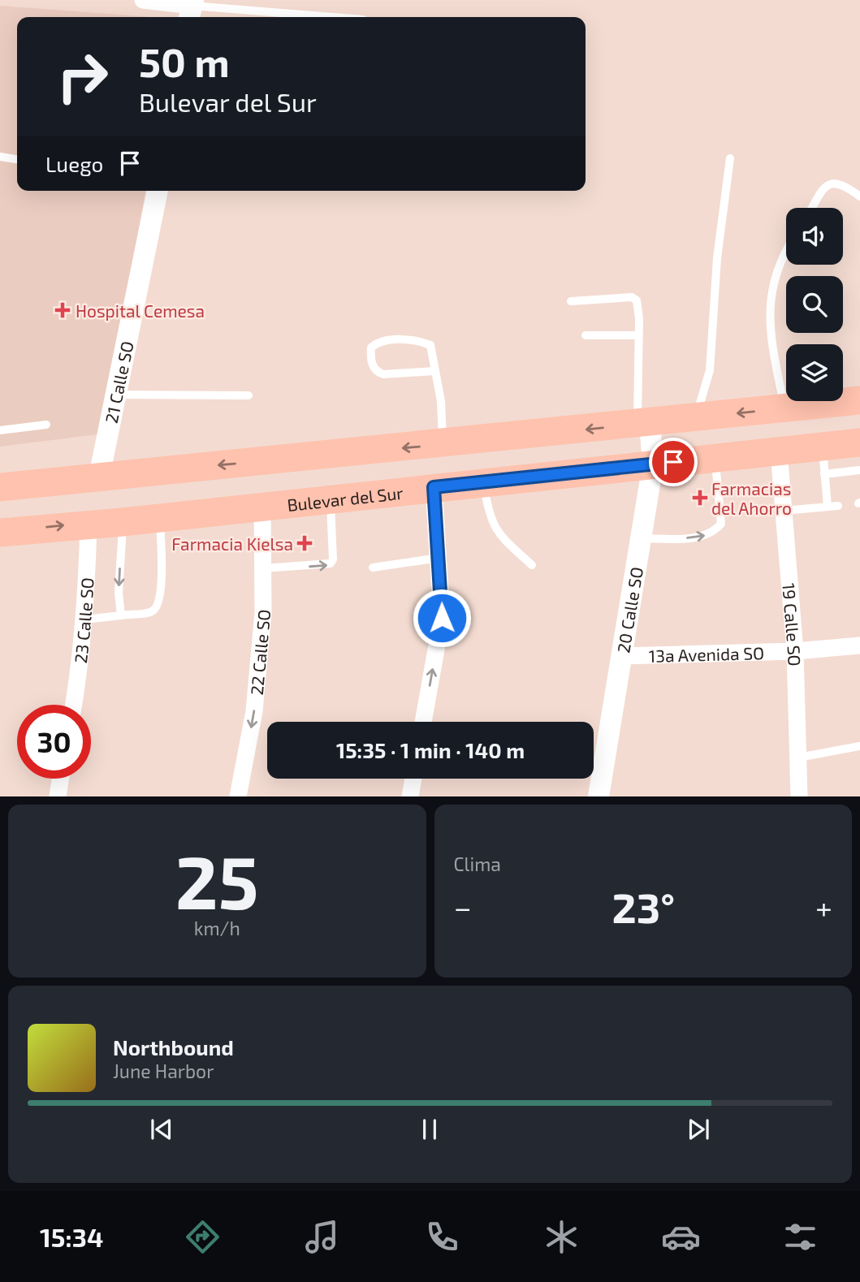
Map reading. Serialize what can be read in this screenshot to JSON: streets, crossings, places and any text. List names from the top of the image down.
{
  "streets": {
    "highway": ["Bulevar del Sur"],
    "street": [
      "21 Calle SO",
      "20 Calle SO",
      "23 Calle SO",
      "19 Calle SO",
      "22 Calle SO",
      "13a Avenida SO"
    ]
  },
  "crossings": [
    ["Bulevar del Sur", "20 Calle SO"],
    ["Bulevar del Sur", "23 Calle SO"],
    ["Bulevar del Sur", "19 Calle SO"],
    ["Bulevar del Sur", "22 Calle SO"],
    ["20 Calle SO", "13a Avenida SO"],
    ["19 Calle SO", "13a Avenida SO"]
  ],
  "one_way": ["22 Calle SO"],
  "places": {
    "health": ["Hospital Cemesa", "Farmacias del Ahorro", "Farmacia Kielsa"]
  },
  "page": {
    "turn": ["50 m", "Bulevar del Sur"],
    "then": "Luego",
    "limit": "30",
    "trip": "15:35 · 1 min · 140 m",
    "tile": [
      ["25", "km/h"],
      "Clima"
    ],
    "heat": ["−", "23°", "+"],
    "song": ["Northbound", "June Harbor"],
    "tabs": "15:34"
  }
}
